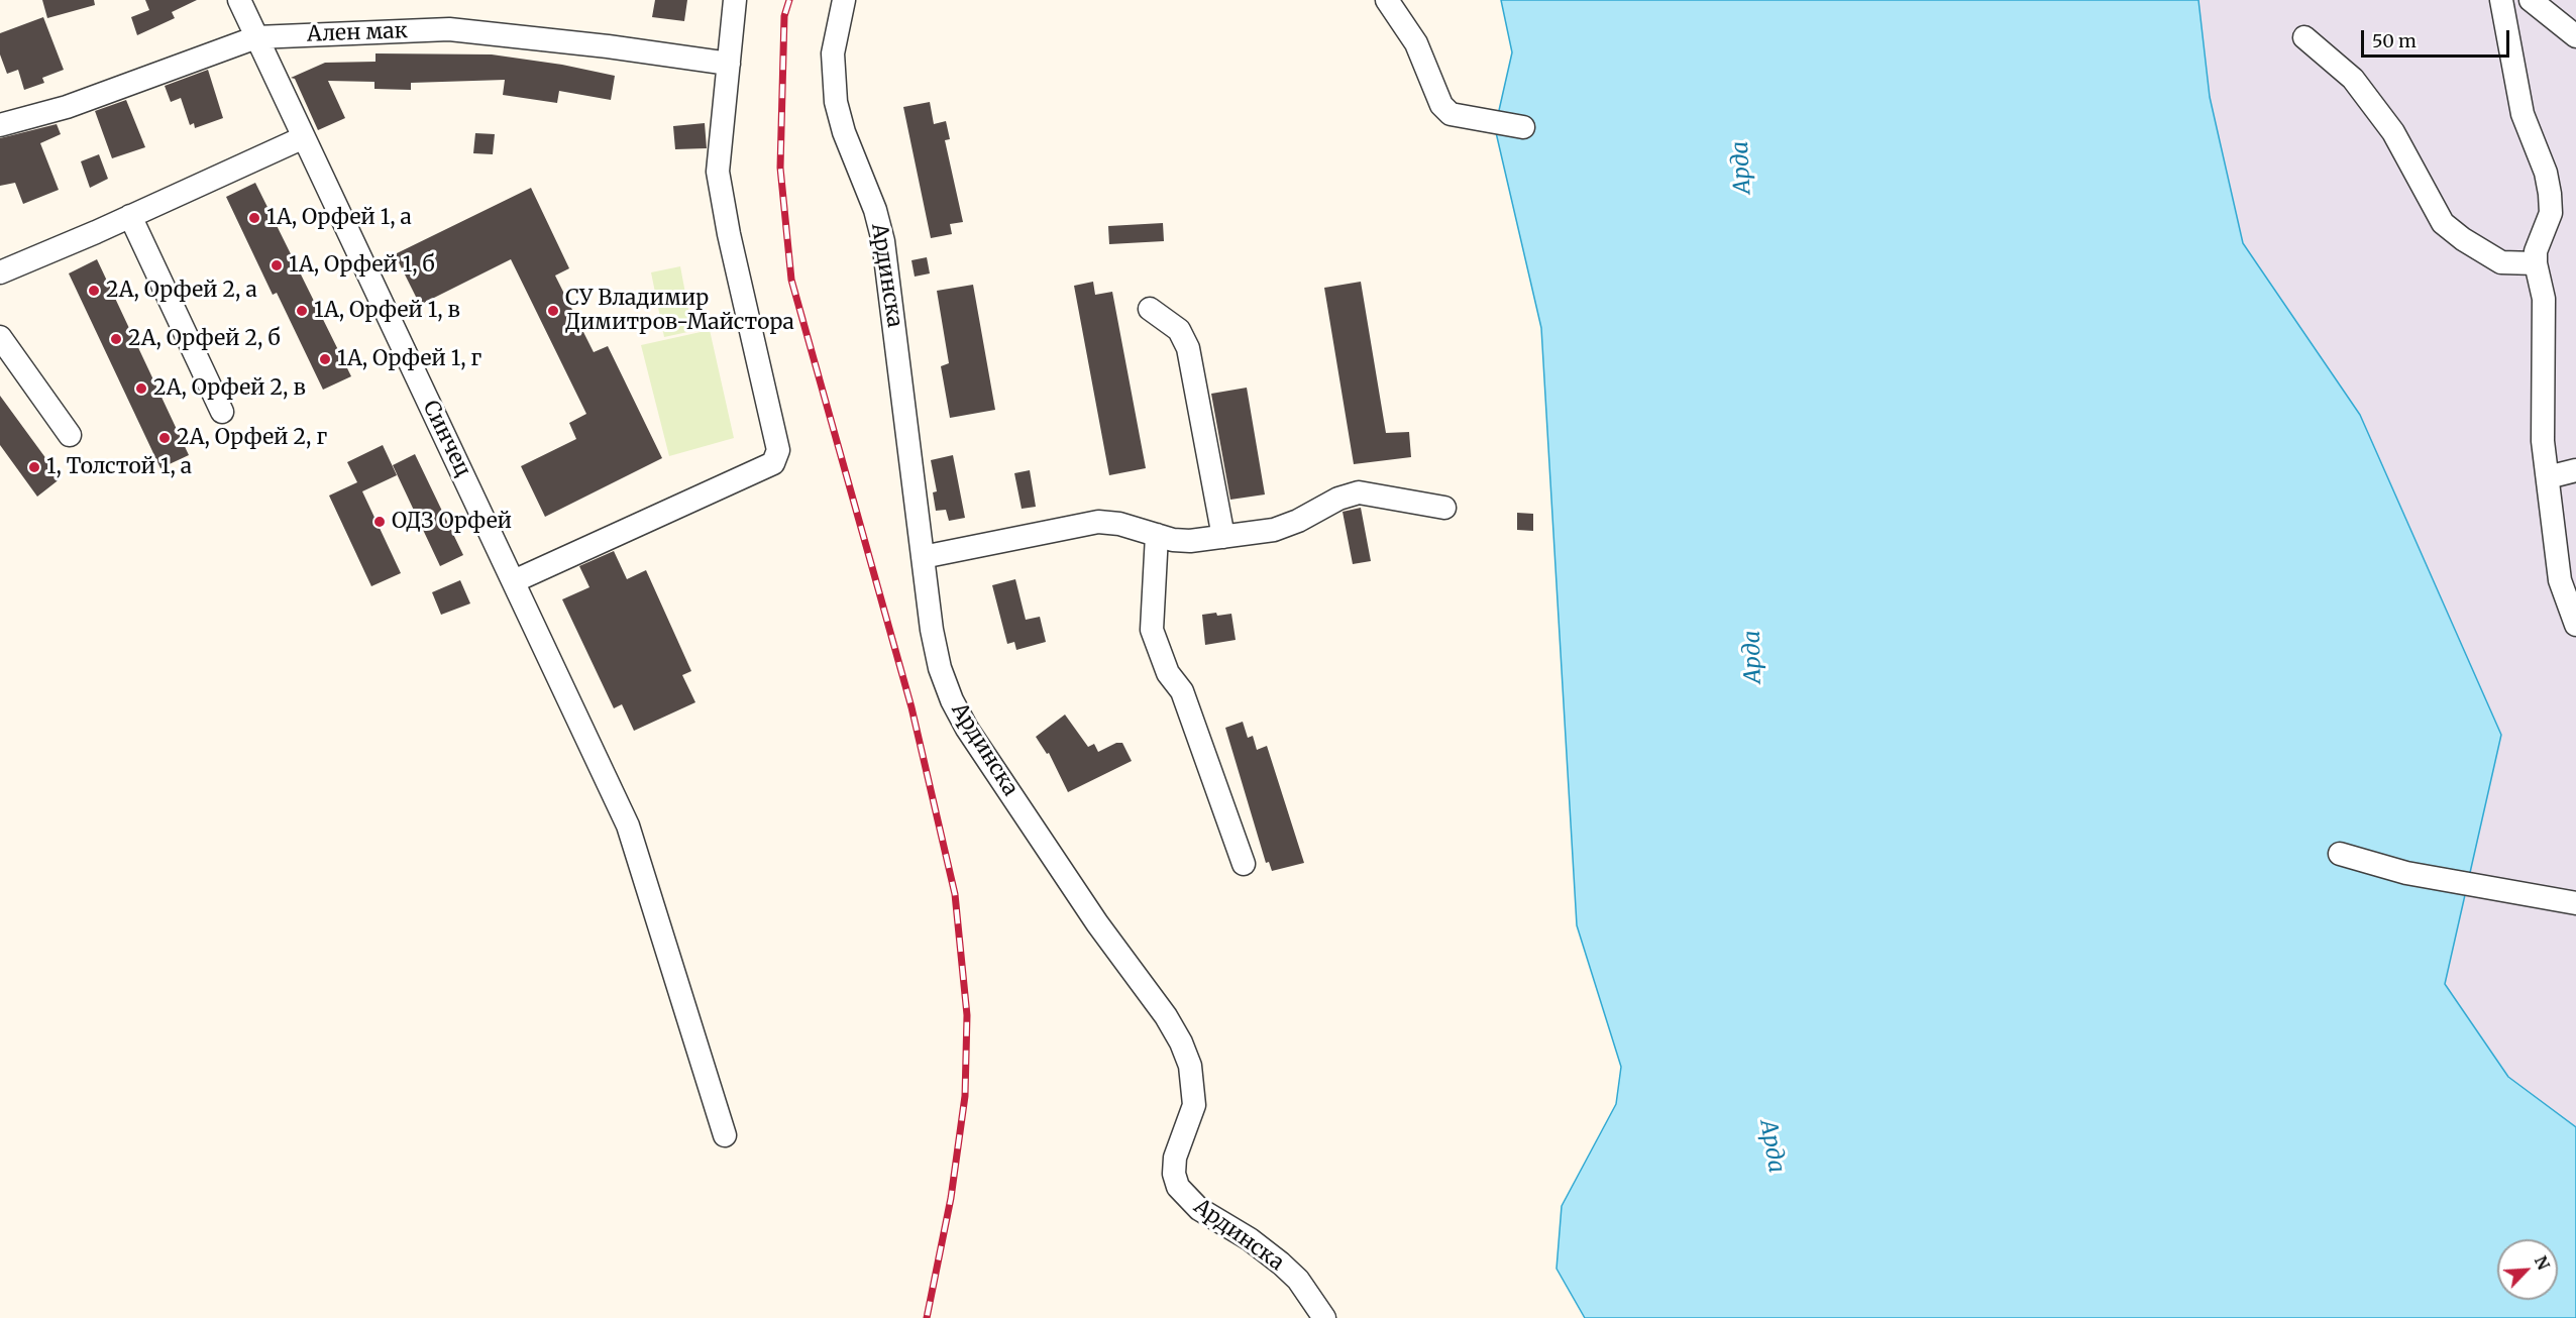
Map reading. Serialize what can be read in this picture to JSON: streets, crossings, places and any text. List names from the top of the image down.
{
  "streets": {
    "street": ["Ален мак", "Ардинска", "Синчец"]
  },
  "crossings": [
    ["Ален мак", "Синчец"]
  ],
  "water": ["Арда"],
  "places": [
    "1А, Орфей 1, а",
    "1А, Орфей 1, б",
    "2А, Орфей 2, а",
    "1А, Орфей 1, в",
    "СУ Владимир Димитров-Майстора",
    "2А, Орфей 2, б",
    "1А, Орфей 1, г",
    "2А, Орфей 2, в",
    "2А, Орфей 2, г",
    "1, Толстой 1, а",
    "ОДЗ Орфей"
  ],
  "scale_bar": "50 m",
  "north": "top right"
}
